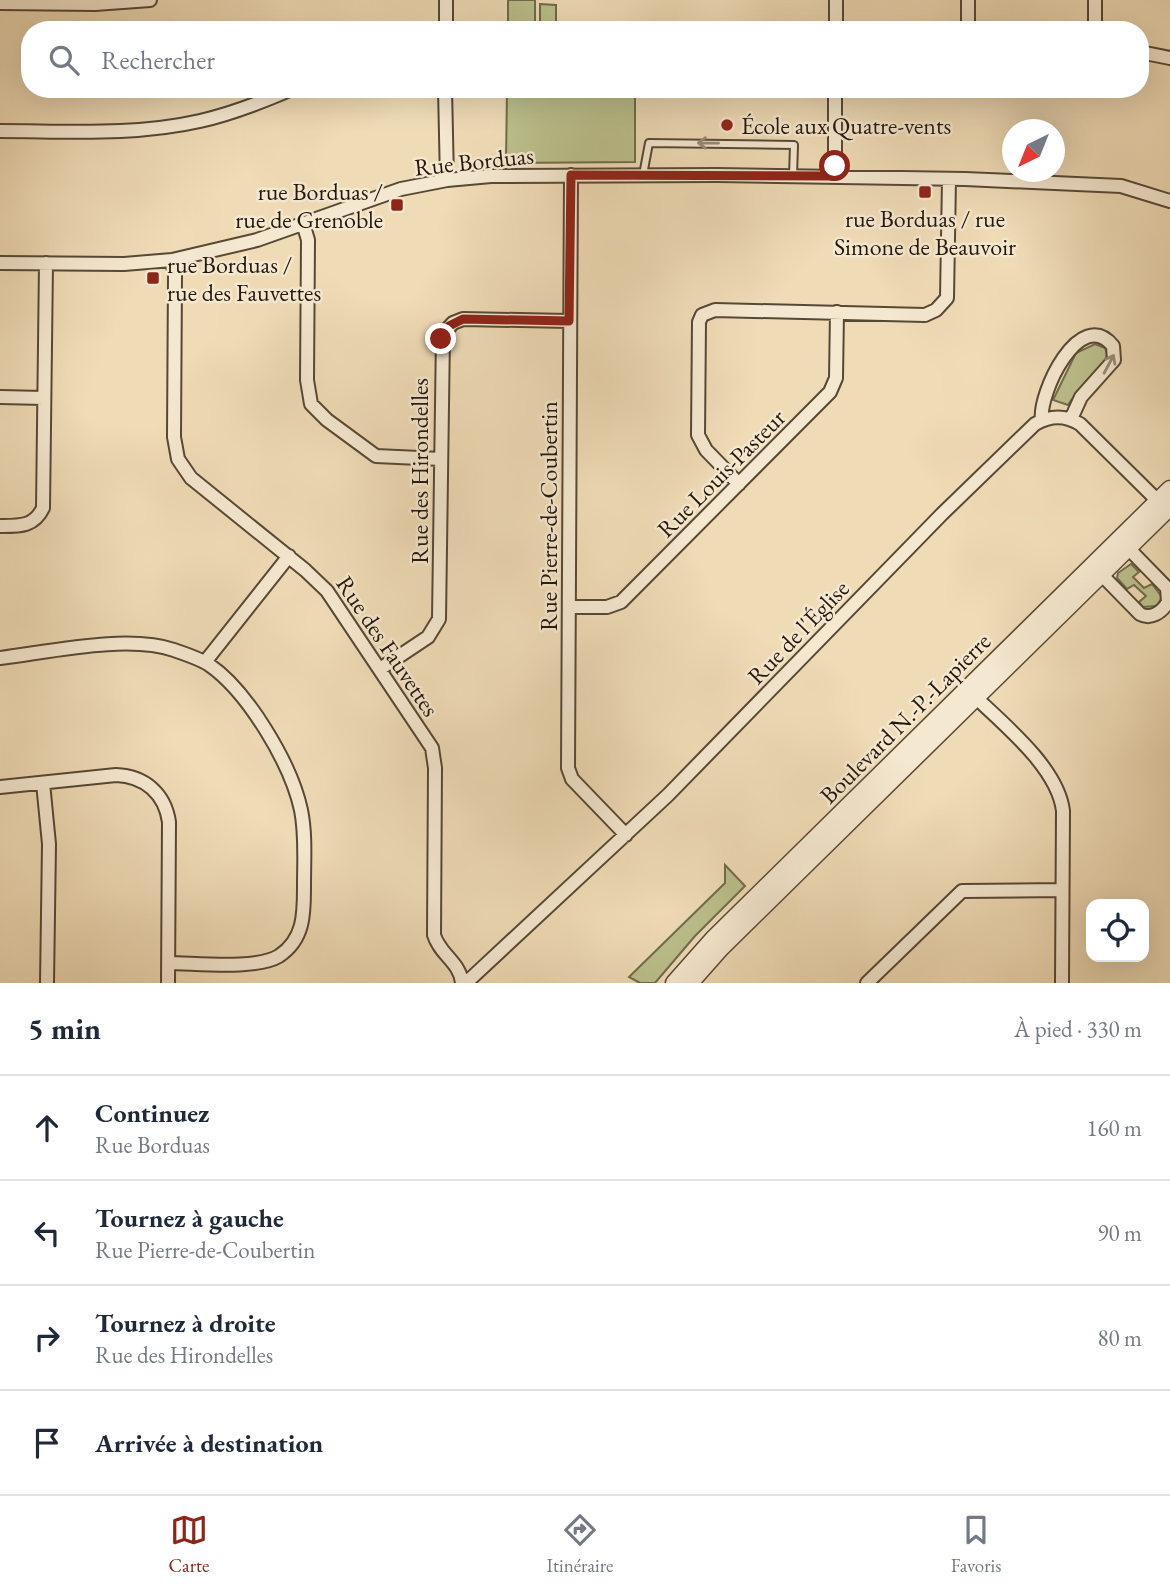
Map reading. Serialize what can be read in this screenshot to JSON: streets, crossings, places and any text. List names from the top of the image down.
{
  "streets": {
    "street": [
      "Rue Borduas",
      "Rue des Hirondelles",
      "Rue Louis-Pasteur",
      "Rue Pierre-de-Coubertin",
      "Rue de l'Église",
      "Rue des Fauvettes",
      "Boulevard N.-P.-Lapierre"
    ]
  },
  "crossings": [
    ["Rue Borduas", "Rue Pierre-de-Coubertin"],
    ["Rue Borduas", "Rue des Fauvettes"],
    ["Rue des Hirondelles", "Rue Pierre-de-Coubertin"],
    ["Rue des Hirondelles", "Rue des Fauvettes"],
    ["Rue Louis-Pasteur", "Rue Pierre-de-Coubertin"],
    ["Rue Pierre-de-Coubertin", "Rue de l'Église"],
    ["Rue de l'Église", "Rue des Fauvettes"]
  ],
  "places": {
    "other": ["École aux Quatre-vents"],
    "transit": ["rue Borduas / rue Simone de Beauvoir", "rue Borduas / rue de Grenoble", "rue Borduas / rue des Fauvettes"]
  },
  "north": "bottom left",
  "page": {
    "search": "Rechercher",
    "heading": ["5 min", "À pied · 330 m"],
    "list": [
      ["Continuez", "Rue Borduas", "160 m"],
      ["Tournez à gauche", "Rue Pierre-de-Coubertin", "90 m"],
      ["Tournez à droite", "Rue des Hirondelles", "80 m"],
      "Arrivée à destination"
    ],
    "nav": ["Carte", "Itinéraire", "Favoris"]
  }
}
